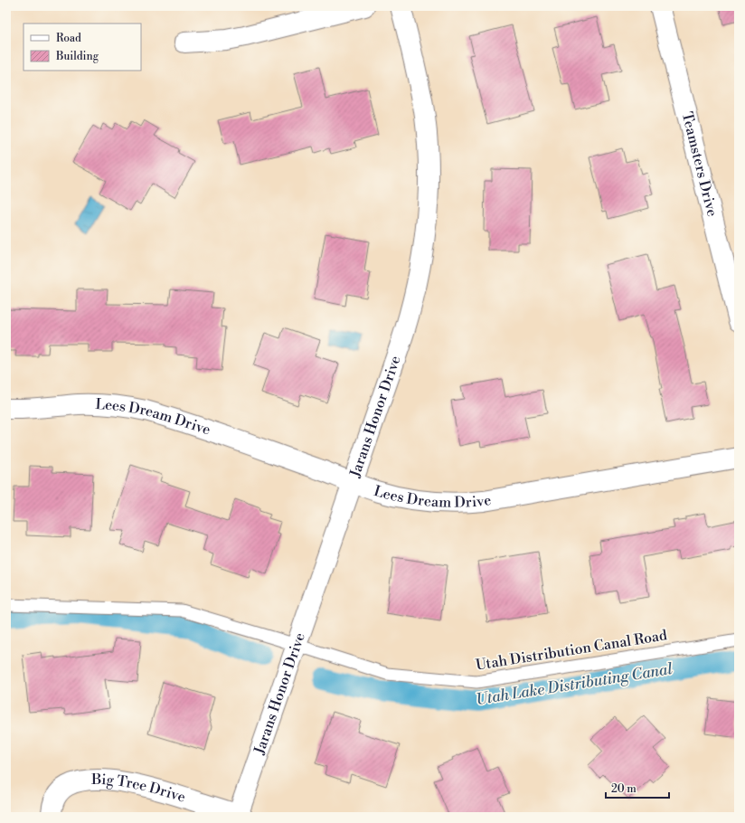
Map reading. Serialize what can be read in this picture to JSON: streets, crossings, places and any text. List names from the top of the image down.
{
  "streets": {
    "street": [
      "Teamsters Drive",
      "Jarans Honor Drive",
      "Lees Dream Drive",
      "Big Tree Drive"
    ],
    "lane": ["Utah Distribution Canal Road"]
  },
  "crossings": [
    ["Jarans Honor Drive", "Lees Dream Drive"],
    ["Jarans Honor Drive", "Utah Distribution Canal Road"],
    ["Jarans Honor Drive", "Big Tree Drive"]
  ],
  "water": ["Utah Lake Distributing Canal"],
  "legend": ["Road", "Building"],
  "scale_bar": "20 m"
}
